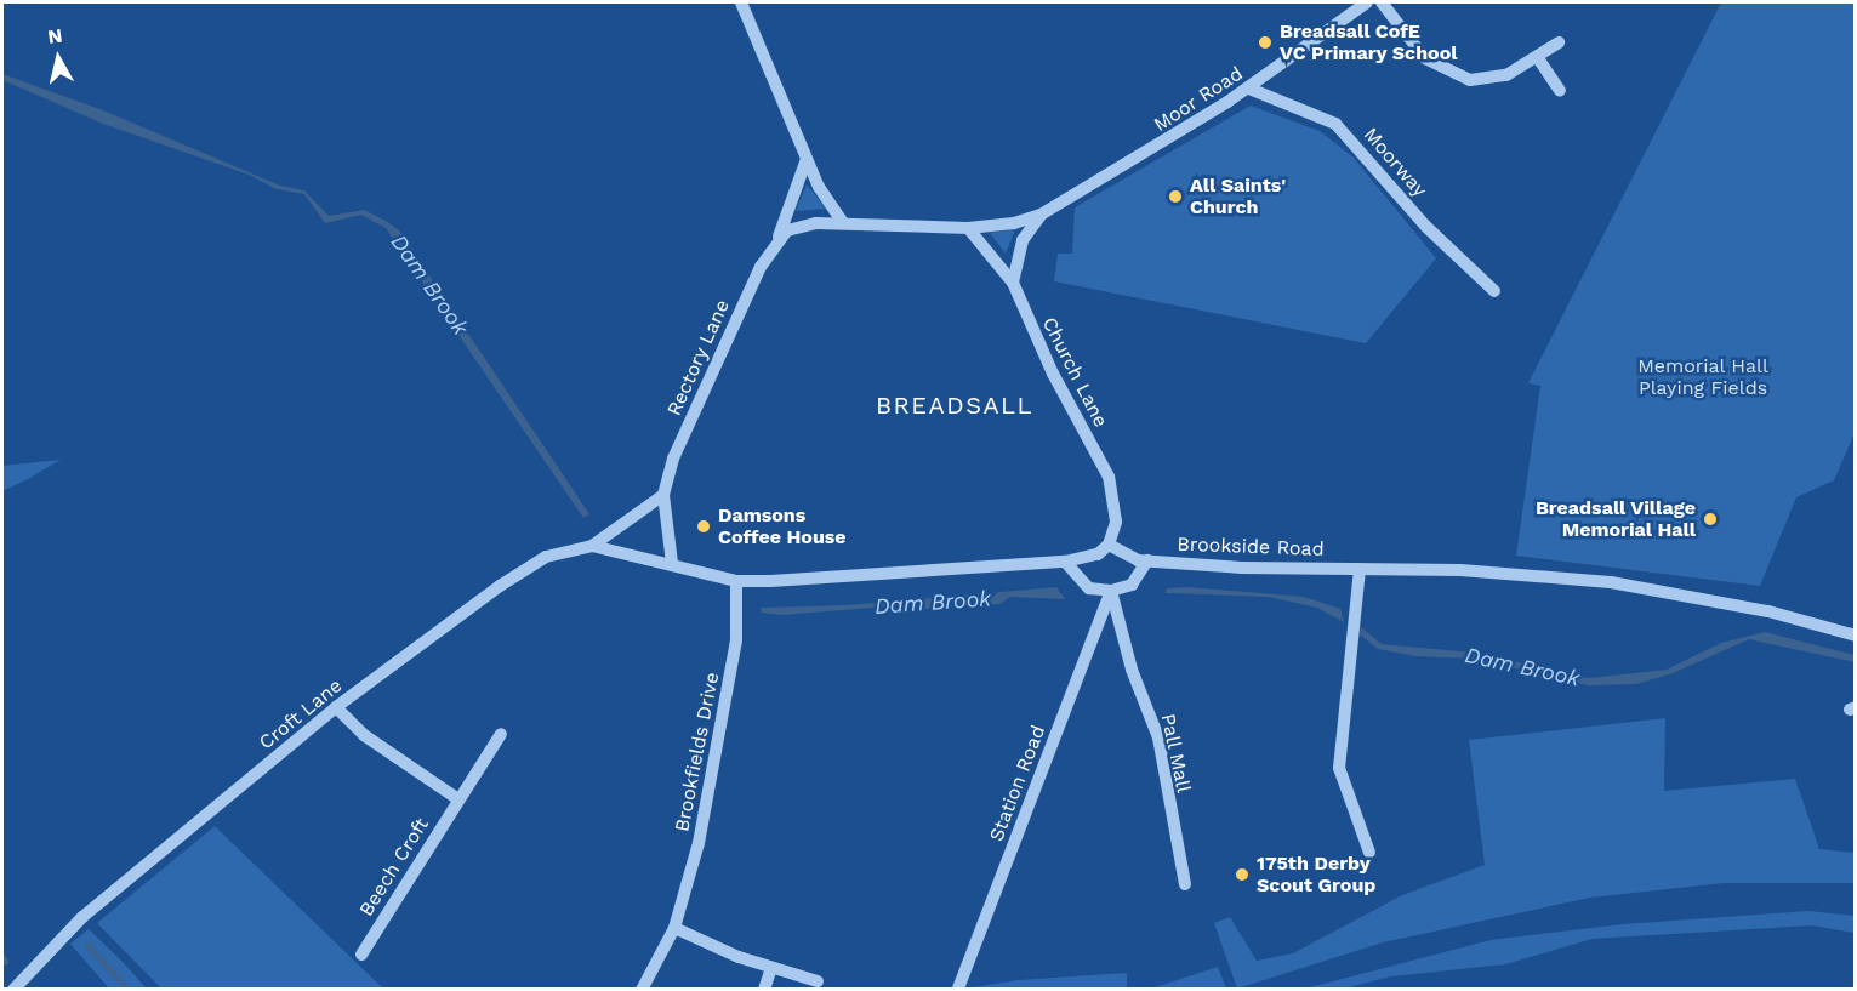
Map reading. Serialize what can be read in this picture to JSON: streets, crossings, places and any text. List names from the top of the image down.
{
  "streets": {
    "street": [
      "Moor Road",
      "Moorway",
      "Rectory Lane",
      "Church Lane",
      "Brookside Road",
      "Croft Lane",
      "Brookfields Drive",
      "Pall Mall",
      "Station Road",
      "Beech Croft"
    ]
  },
  "crossings": [
    ["Moor Road", "Moorway"],
    ["Moor Road", "Church Lane"],
    ["Rectory Lane", "Croft Lane"],
    ["Church Lane", "Brookside Road"],
    ["Pall Mall", "Station Road"]
  ],
  "districts": ["BREADSALL"],
  "water": ["Dam Brook"],
  "parks": ["Memorial Hall Playing Fields"],
  "places": [
    "Breadsall CofE VC Primary School",
    "All Saints' Church",
    "Breadsall Village Memorial Hall",
    "Damsons Coffee House",
    "175th Derby Scout Group"
  ],
  "north": "top"
}
